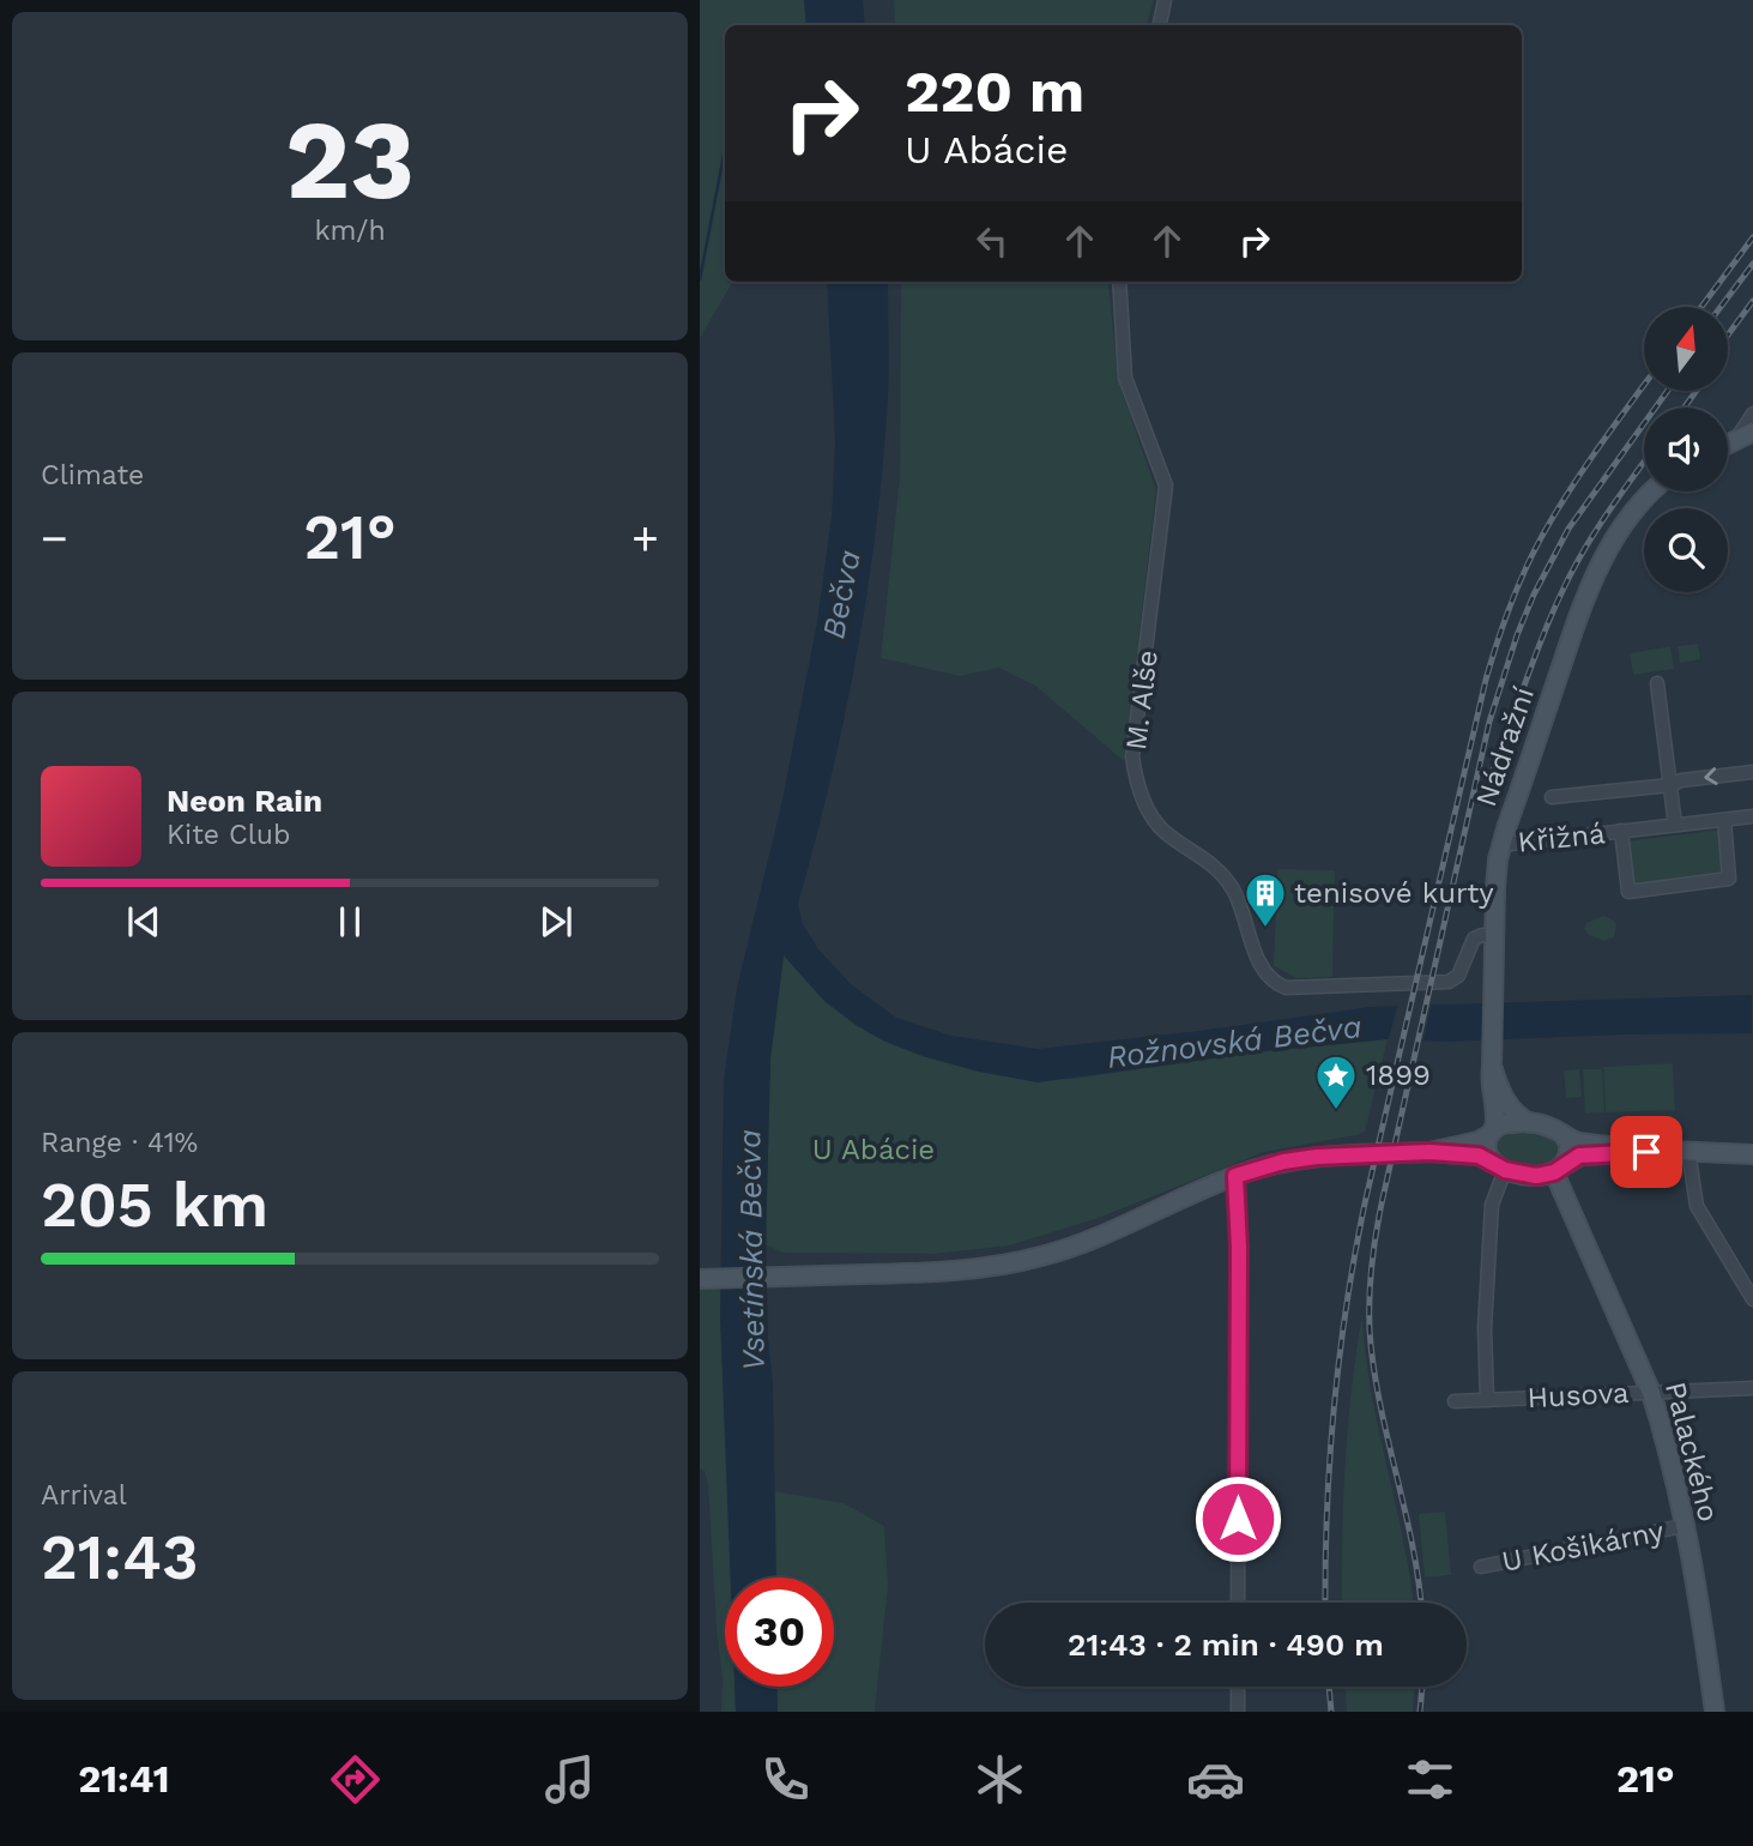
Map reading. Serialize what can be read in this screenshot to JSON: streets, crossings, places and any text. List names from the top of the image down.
{
  "streets": {
    "main road": ["Nádražní", "Palackého"],
    "street": [
      "M. Alše",
      "Křižná",
      "Husova",
      "U Košikárny"
    ]
  },
  "crossings": [
    ["M. Alše", "Nádražní"],
    ["Nádražní", "Křižná"],
    ["Nádražní", "Palackého"],
    ["Husova", "Palackého"],
    ["Palackého", "U Košikárny"]
  ],
  "water": ["Bečva", "Rožnovská Bečva", "Vsetínská Bečva"],
  "parks": ["U Abácie"],
  "places": {
    "building": ["tenisové kurty"],
    "place": ["1899"]
  },
  "north": "top",
  "page": {
    "tile": [
      ["23", "km/h"],
      "Climate",
      ["Range · 41%", "205 km"],
      ["Arrival", "21:43"]
    ],
    "turn": ["220 m", "U Abácie"],
    "heat": ["−", "21°", "+"],
    "song": ["Neon Rain", "Kite Club"],
    "limit": "30",
    "trip": "21:43 · 2 min · 490 m",
    "tabs": ["21:41", "21°"]
  }
}
